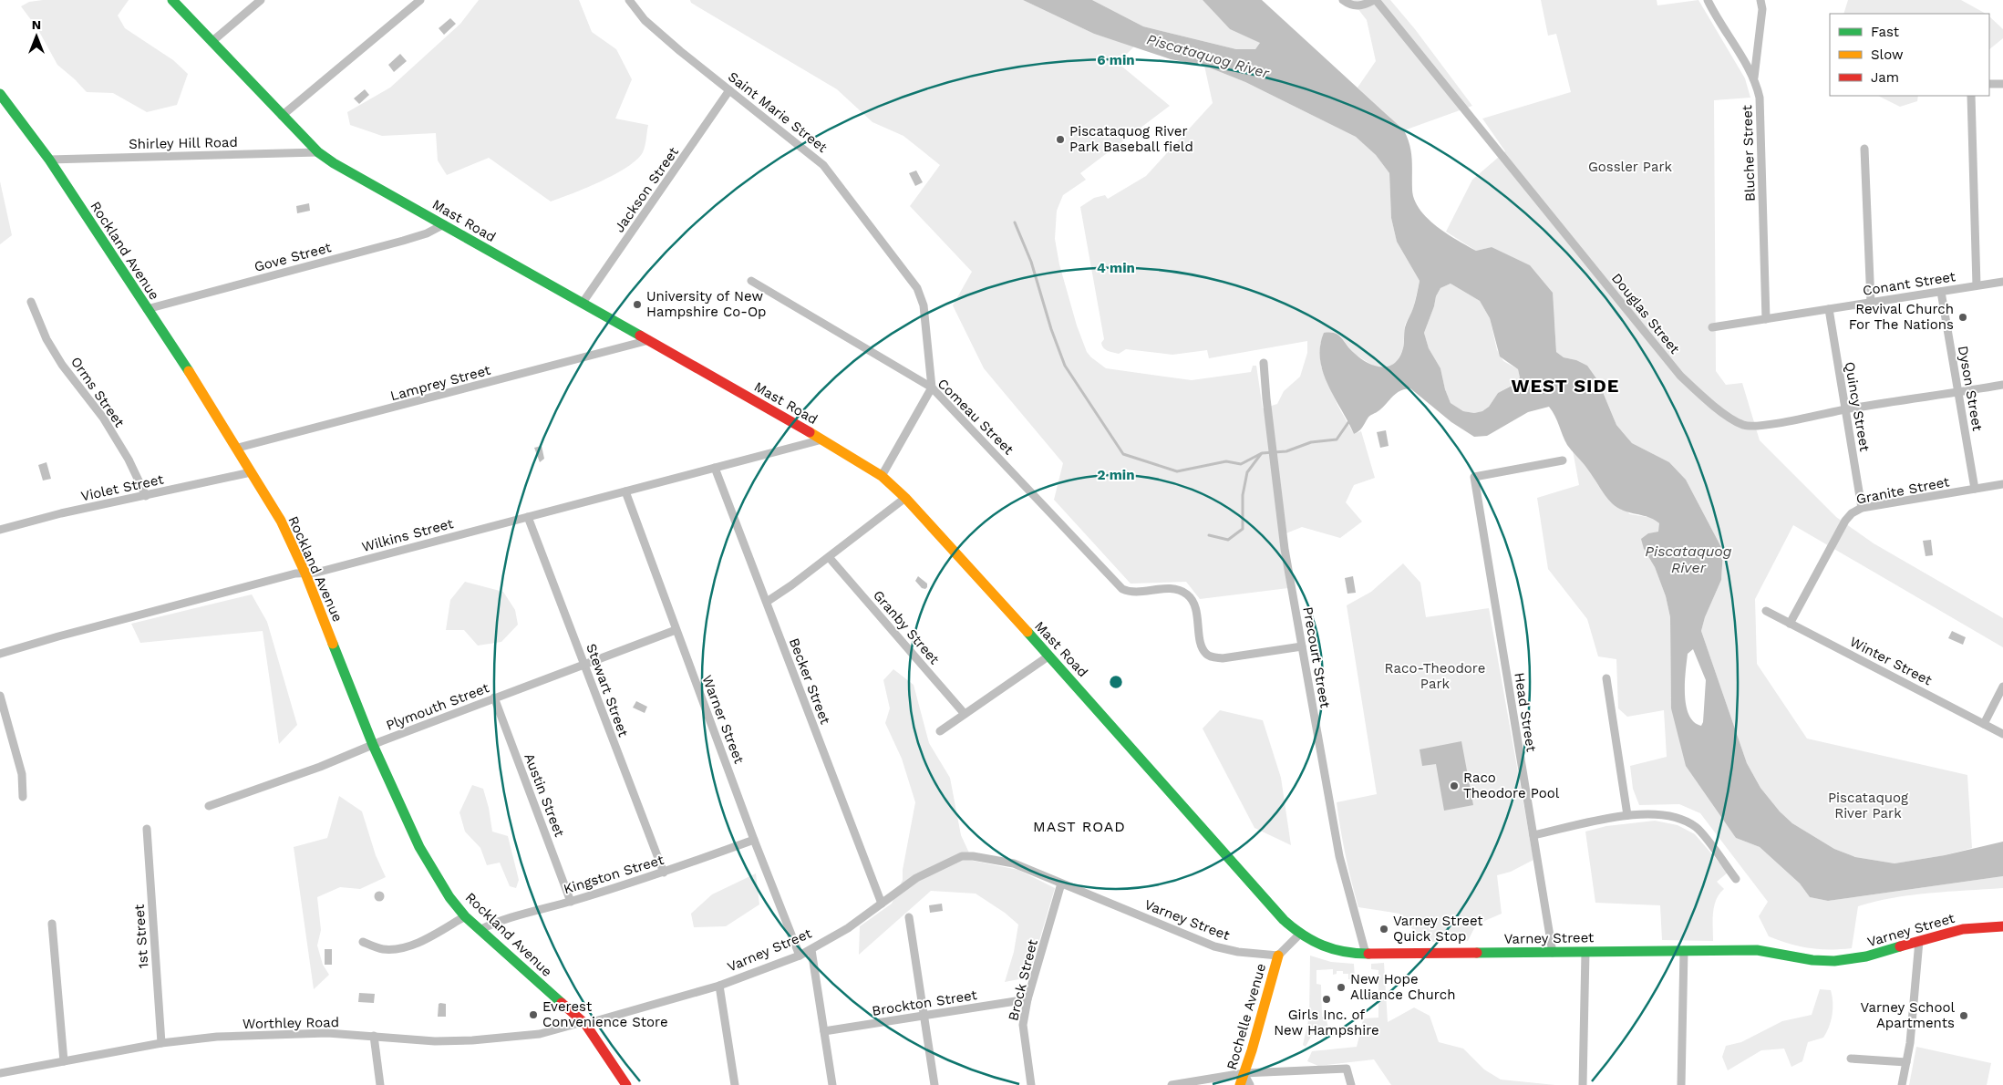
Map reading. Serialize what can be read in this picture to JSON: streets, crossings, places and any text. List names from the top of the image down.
{
  "streets": {
    "main road": [
      "Mast Road",
      "Rockland Avenue",
      "Varney Street",
      "Rochelle Avenue"
    ],
    "street": [
      "Saint Marie Street",
      "Shirley Hill Road",
      "Blucher Street",
      "Jackson Street",
      "Gove Street",
      "Conant Street",
      "Douglas Street",
      "Lamprey Street",
      "Dyson Street",
      "Orms Street",
      "Quincy Street",
      "Comeau Street",
      "Violet Street",
      "Granite Street",
      "Wilkins Street",
      "Granby Street",
      "Precourt Street",
      "Winter Street",
      "Becker Street",
      "Stewart Street",
      "Plymouth Street",
      "Head Street",
      "Warner Street",
      "Austin Street",
      "Kingston Street",
      "1st Street",
      "Brock Street",
      "Brockton Street",
      "Worthley Road"
    ]
  },
  "crossings": [
    ["Saint Marie Street", "Jackson Street"],
    ["Saint Marie Street", "Comeau Street"],
    ["Shirley Hill Road", "Mast Road"],
    ["Shirley Hill Road", "Rockland Avenue"],
    ["Blucher Street", "Conant Street"],
    ["Jackson Street", "Mast Road"],
    ["Mast Road", "Gove Street"],
    ["Mast Road", "Lamprey Street"],
    ["Mast Road", "Wilkins Street"],
    ["Mast Road", "Varney Street"],
    ["Rockland Avenue", "Gove Street"],
    ["Rockland Avenue", "Lamprey Street"],
    ["Rockland Avenue", "Violet Street"],
    ["Rockland Avenue", "Wilkins Street"],
    ["Rockland Avenue", "Plymouth Street"],
    ["Rockland Avenue", "Kingston Street"],
    ["Rockland Avenue", "Varney Street"],
    ["Rockland Avenue", "Worthley Road"],
    ["Conant Street", "Dyson Street"],
    ["Conant Street", "Quincy Street"],
    ["Douglas Street", "Dyson Street"],
    ["Douglas Street", "Quincy Street"],
    ["Dyson Street", "Granite Street"],
    ["Orms Street", "Violet Street"],
    ["Quincy Street", "Granite Street"],
    ["Comeau Street", "Precourt Street"],
    ["Granite Street", "Winter Street"],
    ["Wilkins Street", "Becker Street"],
    ["Wilkins Street", "Stewart Street"],
    ["Wilkins Street", "Warner Street"],
    ["Precourt Street", "Varney Street"],
    ["Becker Street", "Varney Street"],
    ["Stewart Street", "Plymouth Street"],
    ["Stewart Street", "Kingston Street"],
    ["Plymouth Street", "Warner Street"],
    ["Plymouth Street", "Austin Street"],
    ["Head Street", "Varney Street"],
    ["Warner Street", "Kingston Street"],
    ["Warner Street", "Varney Street"],
    ["Austin Street", "Kingston Street"],
    ["Varney Street", "Brock Street"],
    ["Varney Street", "Rochelle Avenue"],
    ["Varney Street", "Worthley Road"],
    ["1st Street", "Worthley Road"],
    ["Brock Street", "Brockton Street"]
  ],
  "districts": ["WEST SIDE", "MAST ROAD"],
  "water": ["Piscataquog River"],
  "parks": ["Gossler Park", "Raco-Theodore Park", "Piscataquog River Park"],
  "places": [
    "Piscataquog River Park Baseball field",
    "University of New Hampshire Co-Op",
    "Revival Church For The Nations",
    "Raco Theodore Pool",
    "Varney Street Quick Stop",
    "New Hope Alliance Church",
    "Girls Inc. of New Hampshire",
    "Everest Convenience Store",
    "Varney School Apartments"
  ],
  "legend": ["Fast", "Slow", "Jam"],
  "north": "top",
  "rings": ["6 min", "4 min", "2 min"]
}
